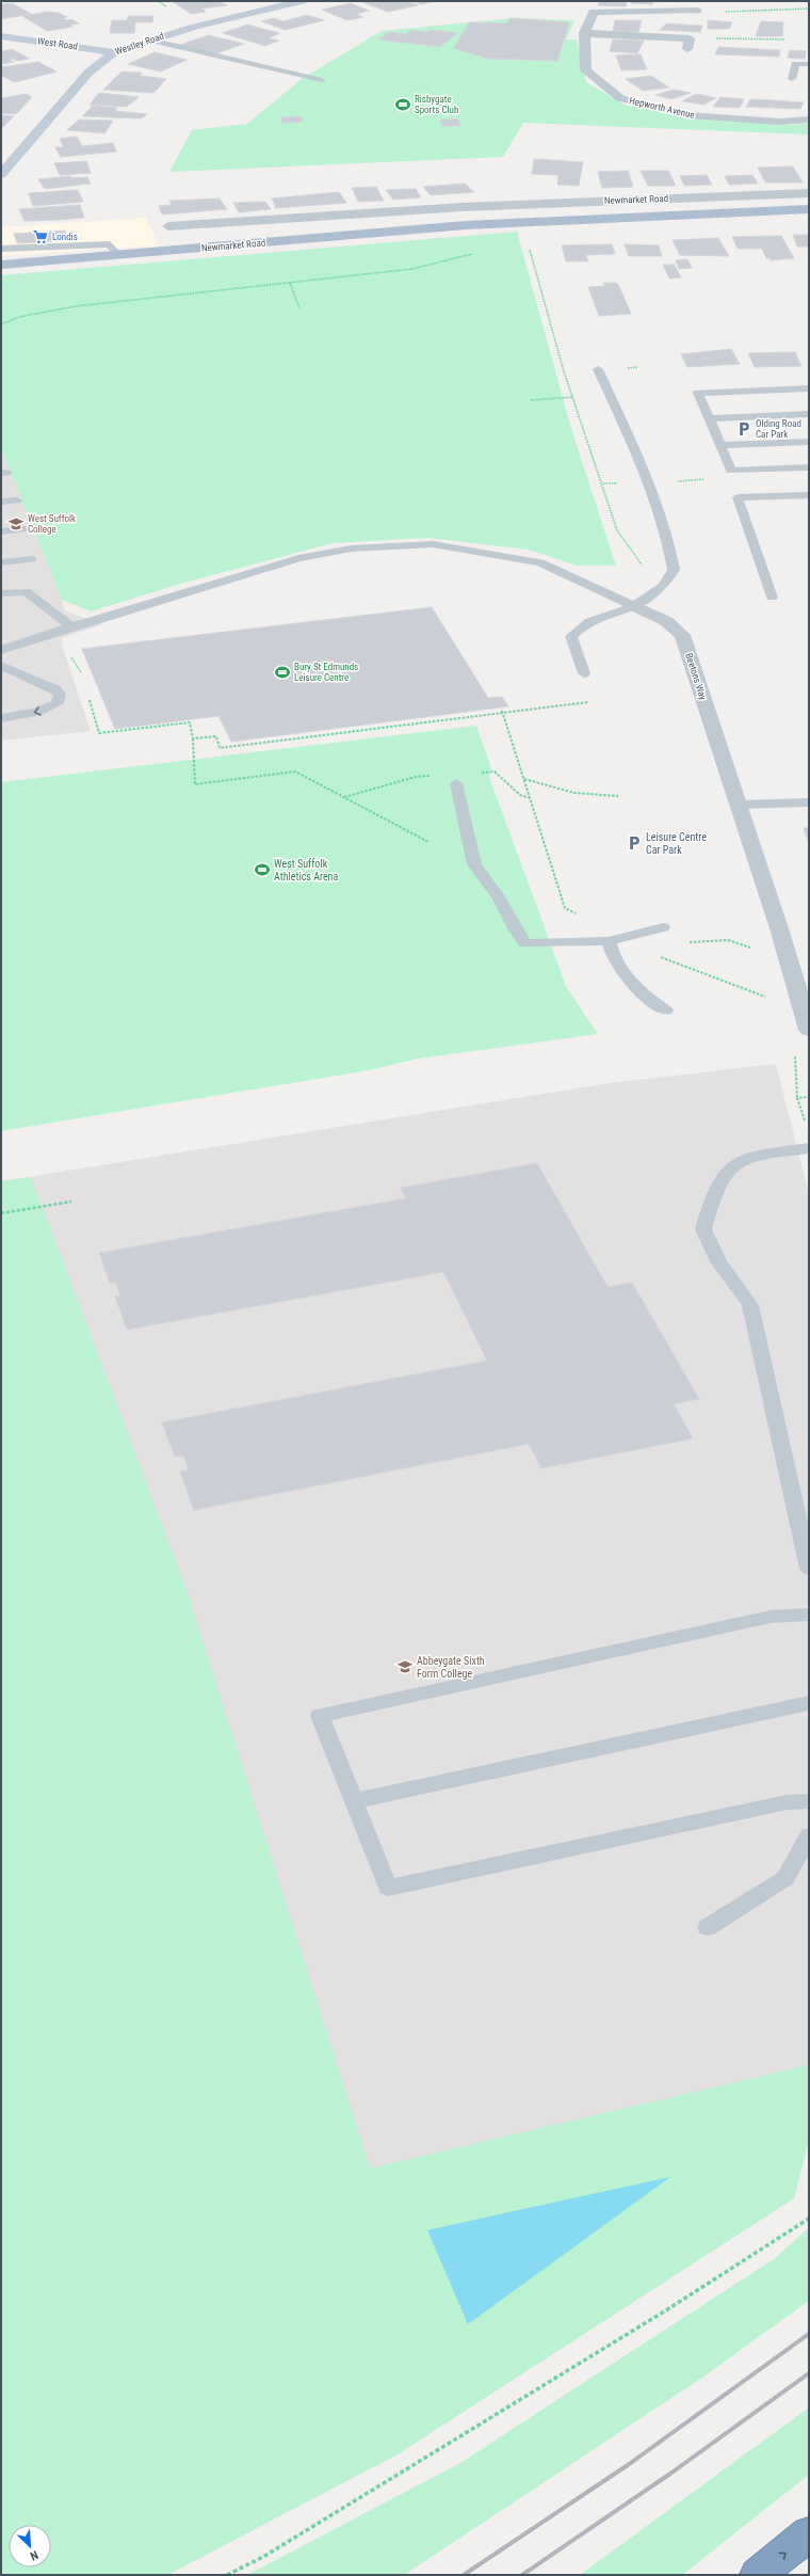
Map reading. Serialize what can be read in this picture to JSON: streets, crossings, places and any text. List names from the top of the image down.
{
  "streets": {
    "main road": ["Newmarket Road"],
    "street": [
      "West Road",
      "Westley Road",
      "Hepworth Avenue",
      "Beetons Way"
    ]
  },
  "crossings": [
    ["West Road", "Westley Road"]
  ],
  "places": {
    "sports": ["Risbygate Sports Club", "Bury St Edmunds Leisure Centre", "West Suffolk Athletics Arena"],
    "supermarket": ["Londis"],
    "parking": ["Olding Road Car Park", "Leisure Centre Car Park"],
    "school or university": ["West Suffolk College", "Abbeygate Sixth Form College"]
  },
  "north": "bottom right"
}
